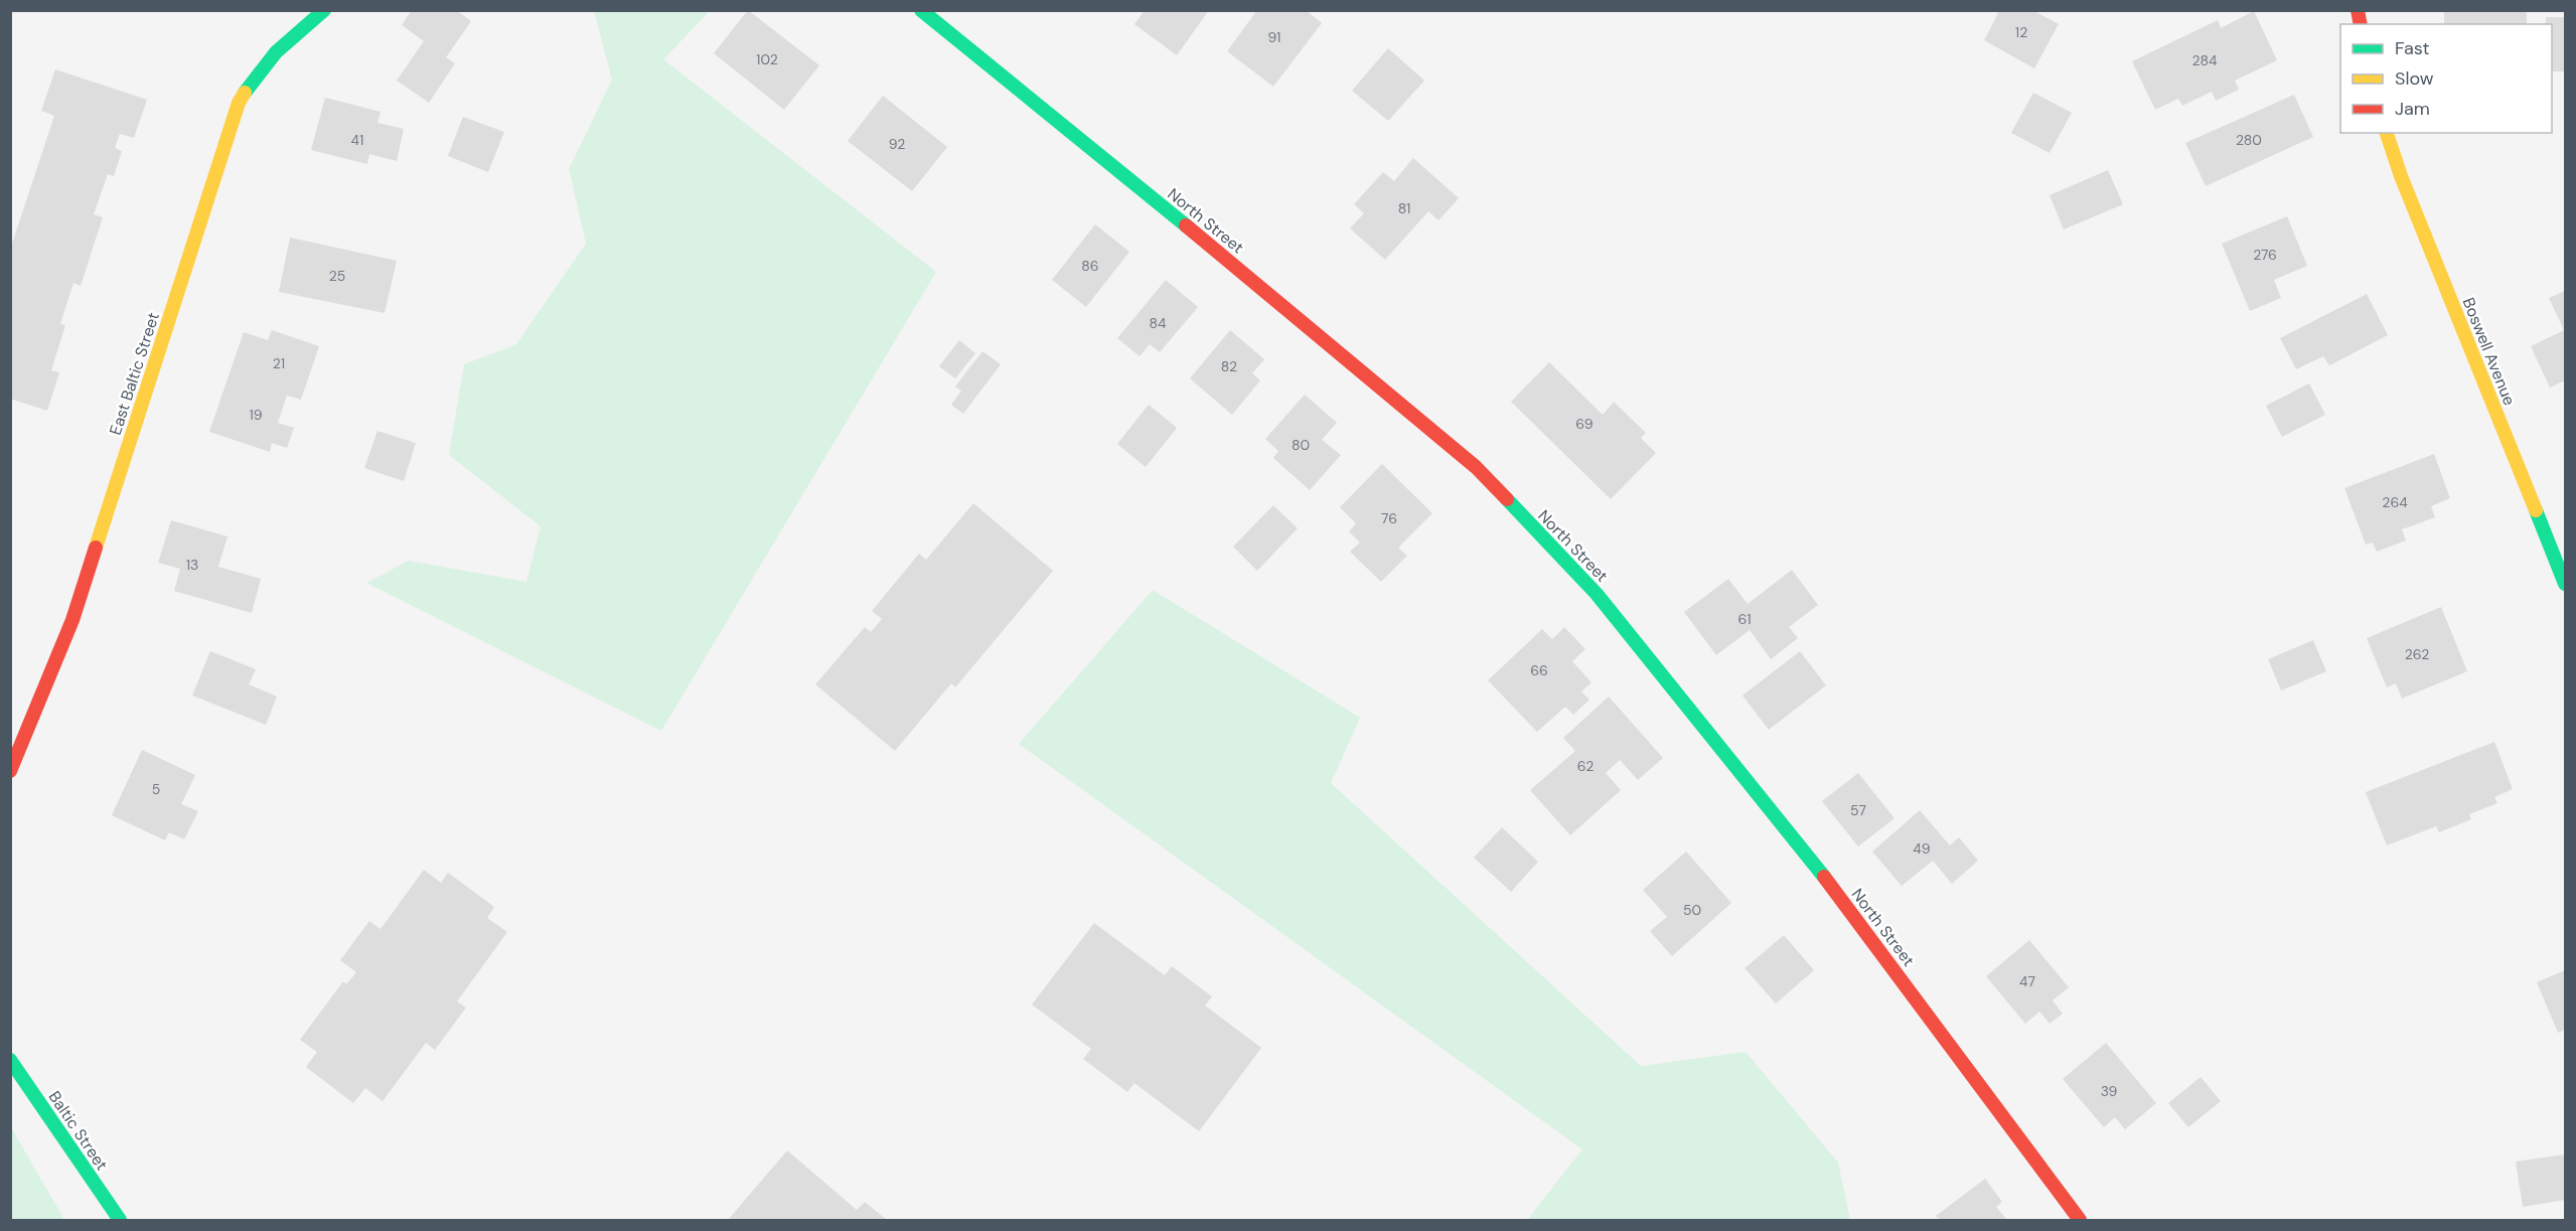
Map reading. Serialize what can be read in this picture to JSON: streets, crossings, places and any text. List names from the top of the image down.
{
  "streets": {
    "street": [
      "North Street",
      "Boswell Avenue",
      "East Baltic Street",
      "Baltic Street"
    ]
  },
  "house_numbers": [
    "12",
    "91",
    "102",
    "284",
    "41",
    "280",
    "92",
    "81",
    "276",
    "86",
    "25",
    "84",
    "21",
    "82",
    "19",
    "69",
    "80",
    "264",
    "76",
    "13",
    "61",
    "262",
    "66",
    "62",
    "5",
    "57",
    "49",
    "50",
    "47",
    "39"
  ],
  "legend": ["Fast", "Slow", "Jam"]
}
